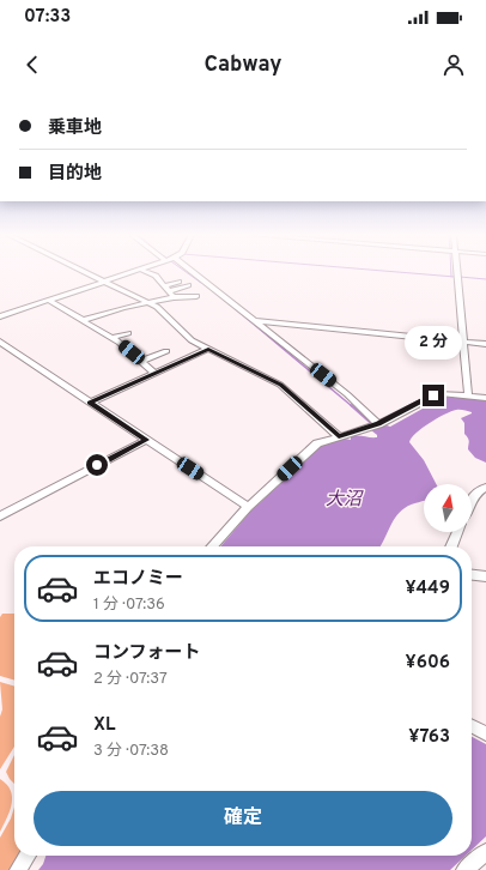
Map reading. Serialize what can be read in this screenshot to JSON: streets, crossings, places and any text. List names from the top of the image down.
{
  "water": ["大沼"],
  "north": "top",
  "page": {
    "status": "07:33",
    "header": "Cabway",
    "banner": ["乗車地", "目的地"],
    "bubble": "2 分",
    "list": [
      {
        "name": "エコノミー",
        "note": "1 分 · 07:36",
        "value": "¥449"
      },
      {
        "name": "コンフォート",
        "note": "2 分 · 07:37",
        "value": "¥606"
      },
      {
        "name": "XL",
        "note": "3 分 · 07:38",
        "value": "¥763"
      }
    ],
    "buttons": "確定"
  }
}
